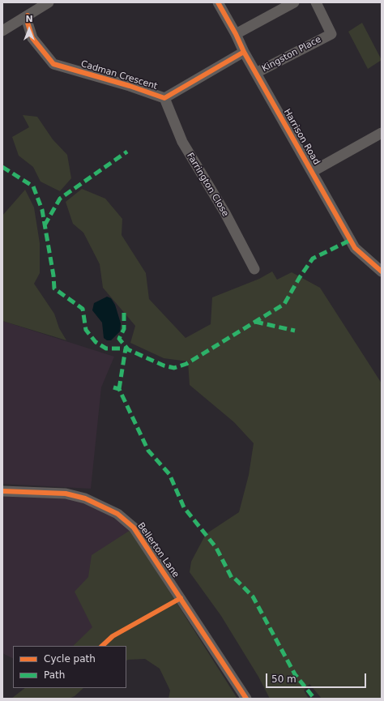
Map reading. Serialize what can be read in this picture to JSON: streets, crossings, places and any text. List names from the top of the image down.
{
  "streets": {
    "street": [
      "Kingston Place",
      "Cadman Crescent",
      "Harrison Road",
      "Farrington Close",
      "Bellerton Lane"
    ]
  },
  "crossings": [
    ["Kingston Place", "Harrison Road"],
    ["Cadman Crescent", "Harrison Road"],
    ["Cadman Crescent", "Farrington Close"]
  ],
  "legend": ["Cycle path", "Path"],
  "scale_bar": "50 m",
  "north": "top"
}
